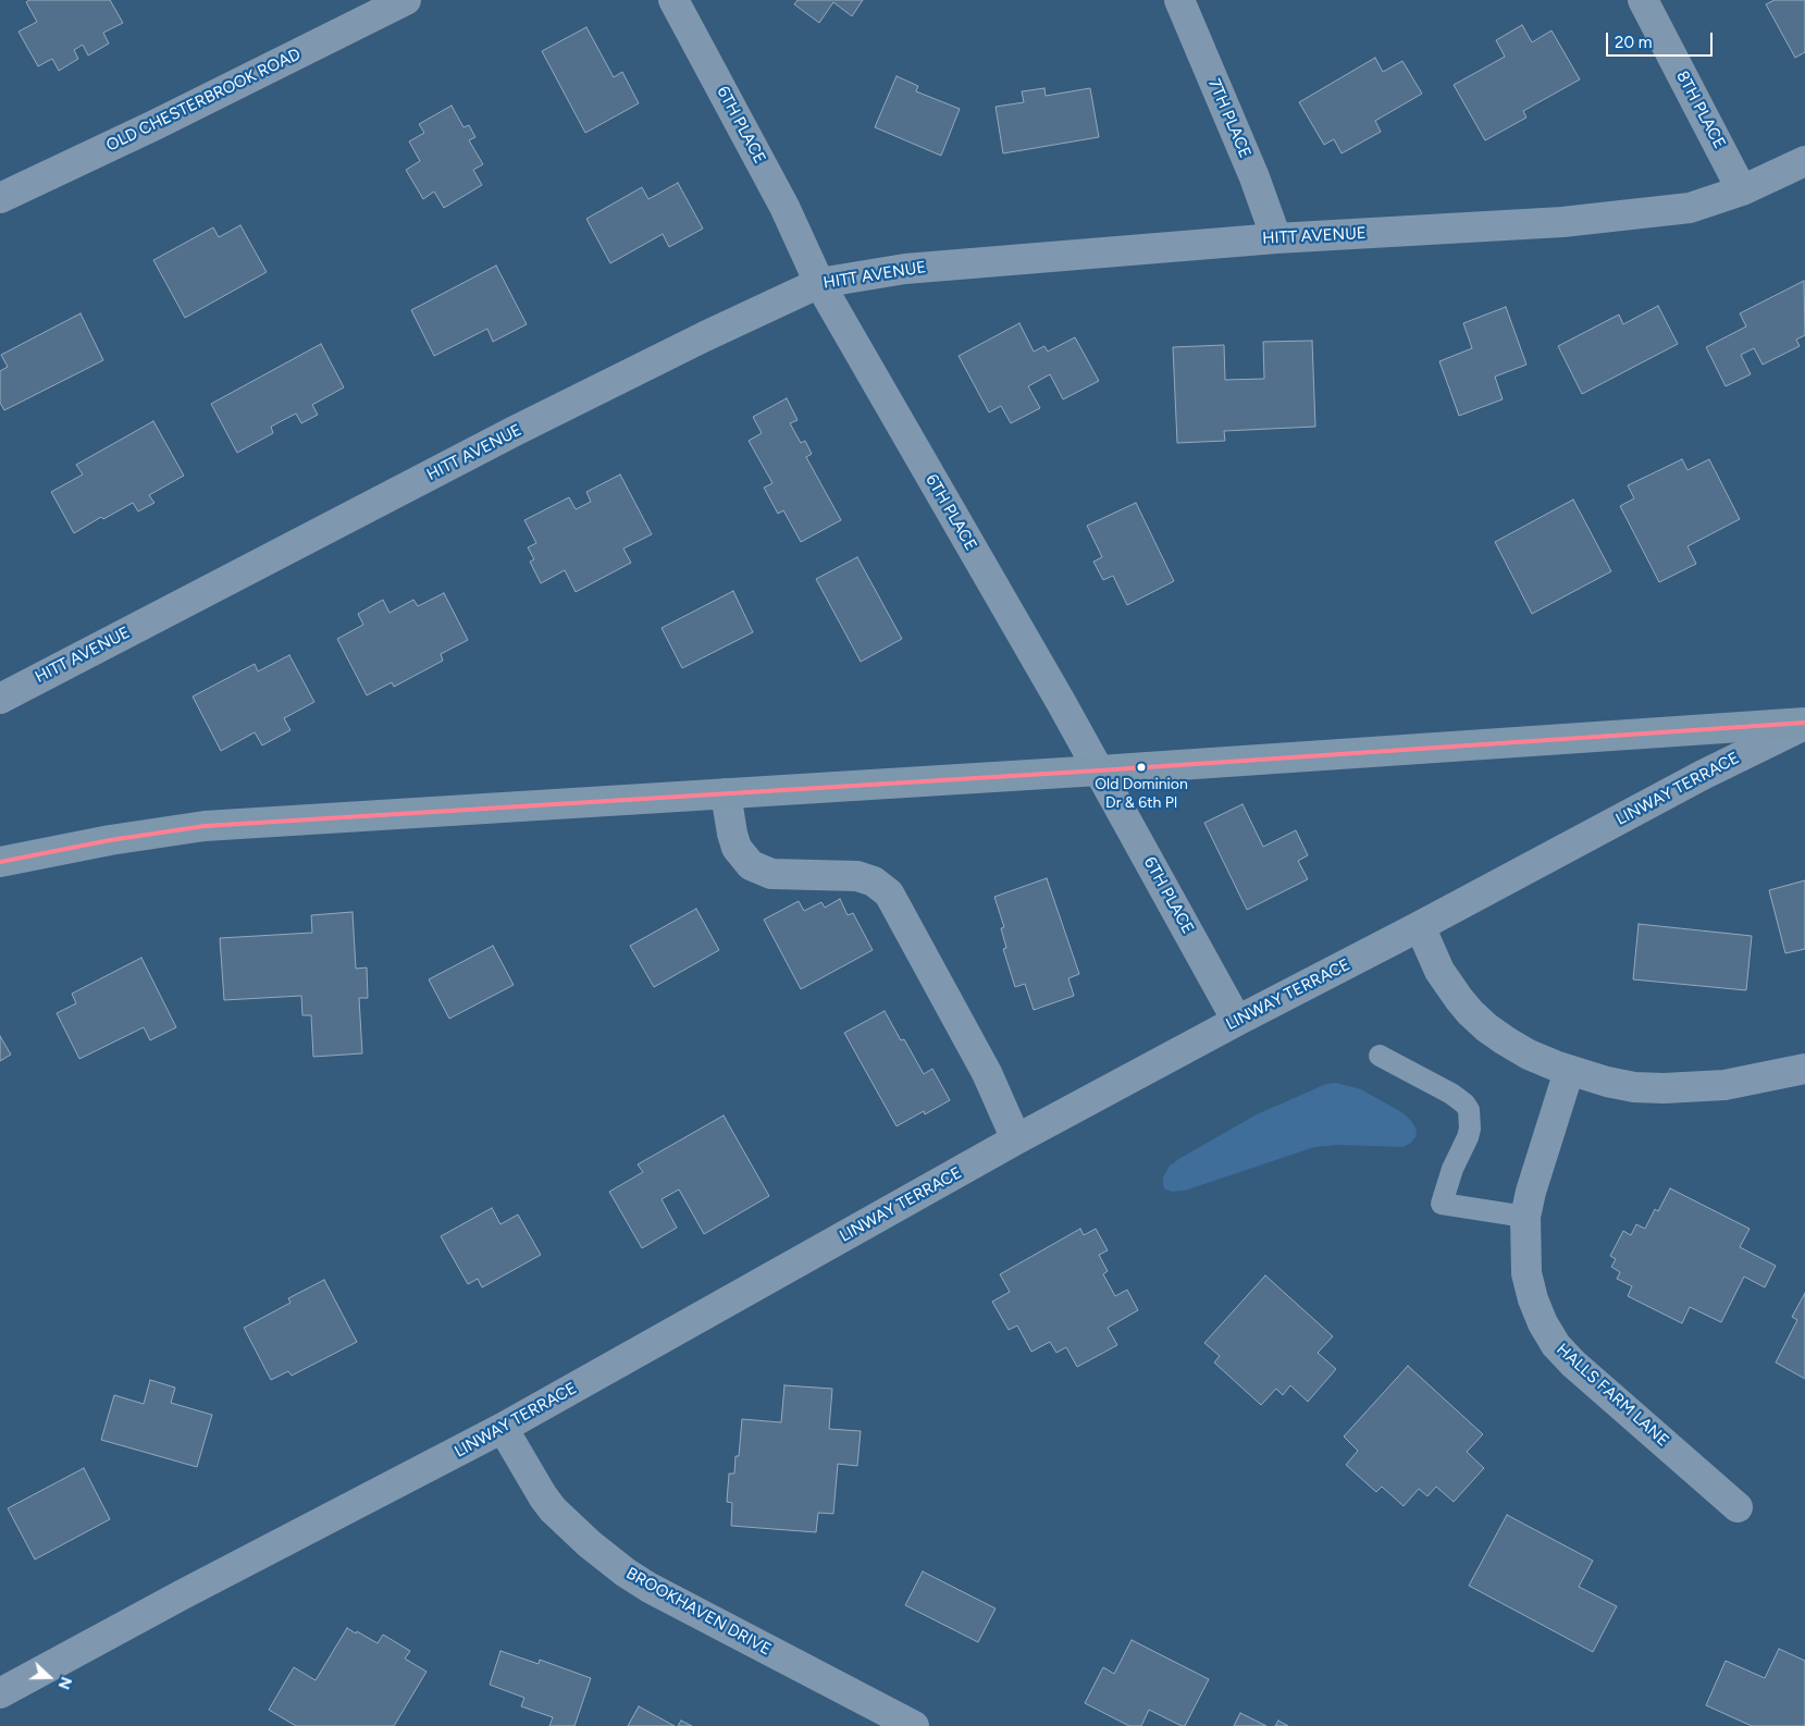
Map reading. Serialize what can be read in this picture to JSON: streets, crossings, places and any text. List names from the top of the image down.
{
  "streets": {
    "street": [
      "OLD CHESTERBROOK ROAD",
      "8TH PLACE",
      "7TH PLACE",
      "6TH PLACE",
      "HITT AVENUE",
      "LINWAY TERRACE",
      "HALLS FARM LANE",
      "BROOKHAVEN DRIVE"
    ]
  },
  "crossings": [
    ["8TH PLACE", "HITT AVENUE"],
    ["7TH PLACE", "HITT AVENUE"],
    ["6TH PLACE", "HITT AVENUE"],
    ["6TH PLACE", "LINWAY TERRACE"],
    ["LINWAY TERRACE", "BROOKHAVEN DRIVE"]
  ],
  "places": ["Old Dominion Dr & 6th Pl"],
  "scale_bar": "20 m",
  "north": "right"
}
